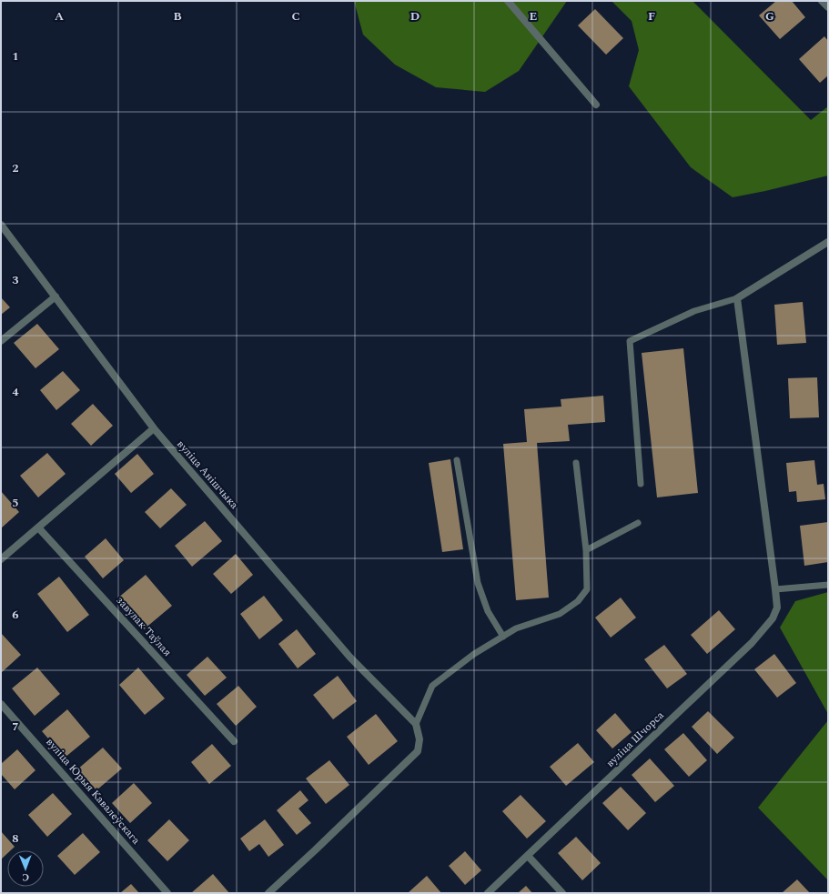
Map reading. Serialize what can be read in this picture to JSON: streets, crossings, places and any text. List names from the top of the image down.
{
  "streets": {
    "street": [
      "вуліца Анішчыка",
      "завулак Таўлая",
      "вуліца Шчорса",
      "вуліца Юрыя Кавалеўскага"
    ]
  },
  "north": "bottom",
  "grid": {
    "columns": [
      "A",
      "B",
      "C",
      "D",
      "E",
      "F",
      "G"
    ],
    "rows": [
      "1",
      "2",
      "3",
      "4",
      "5",
      "6",
      "7",
      "8"
    ]
  }
}
